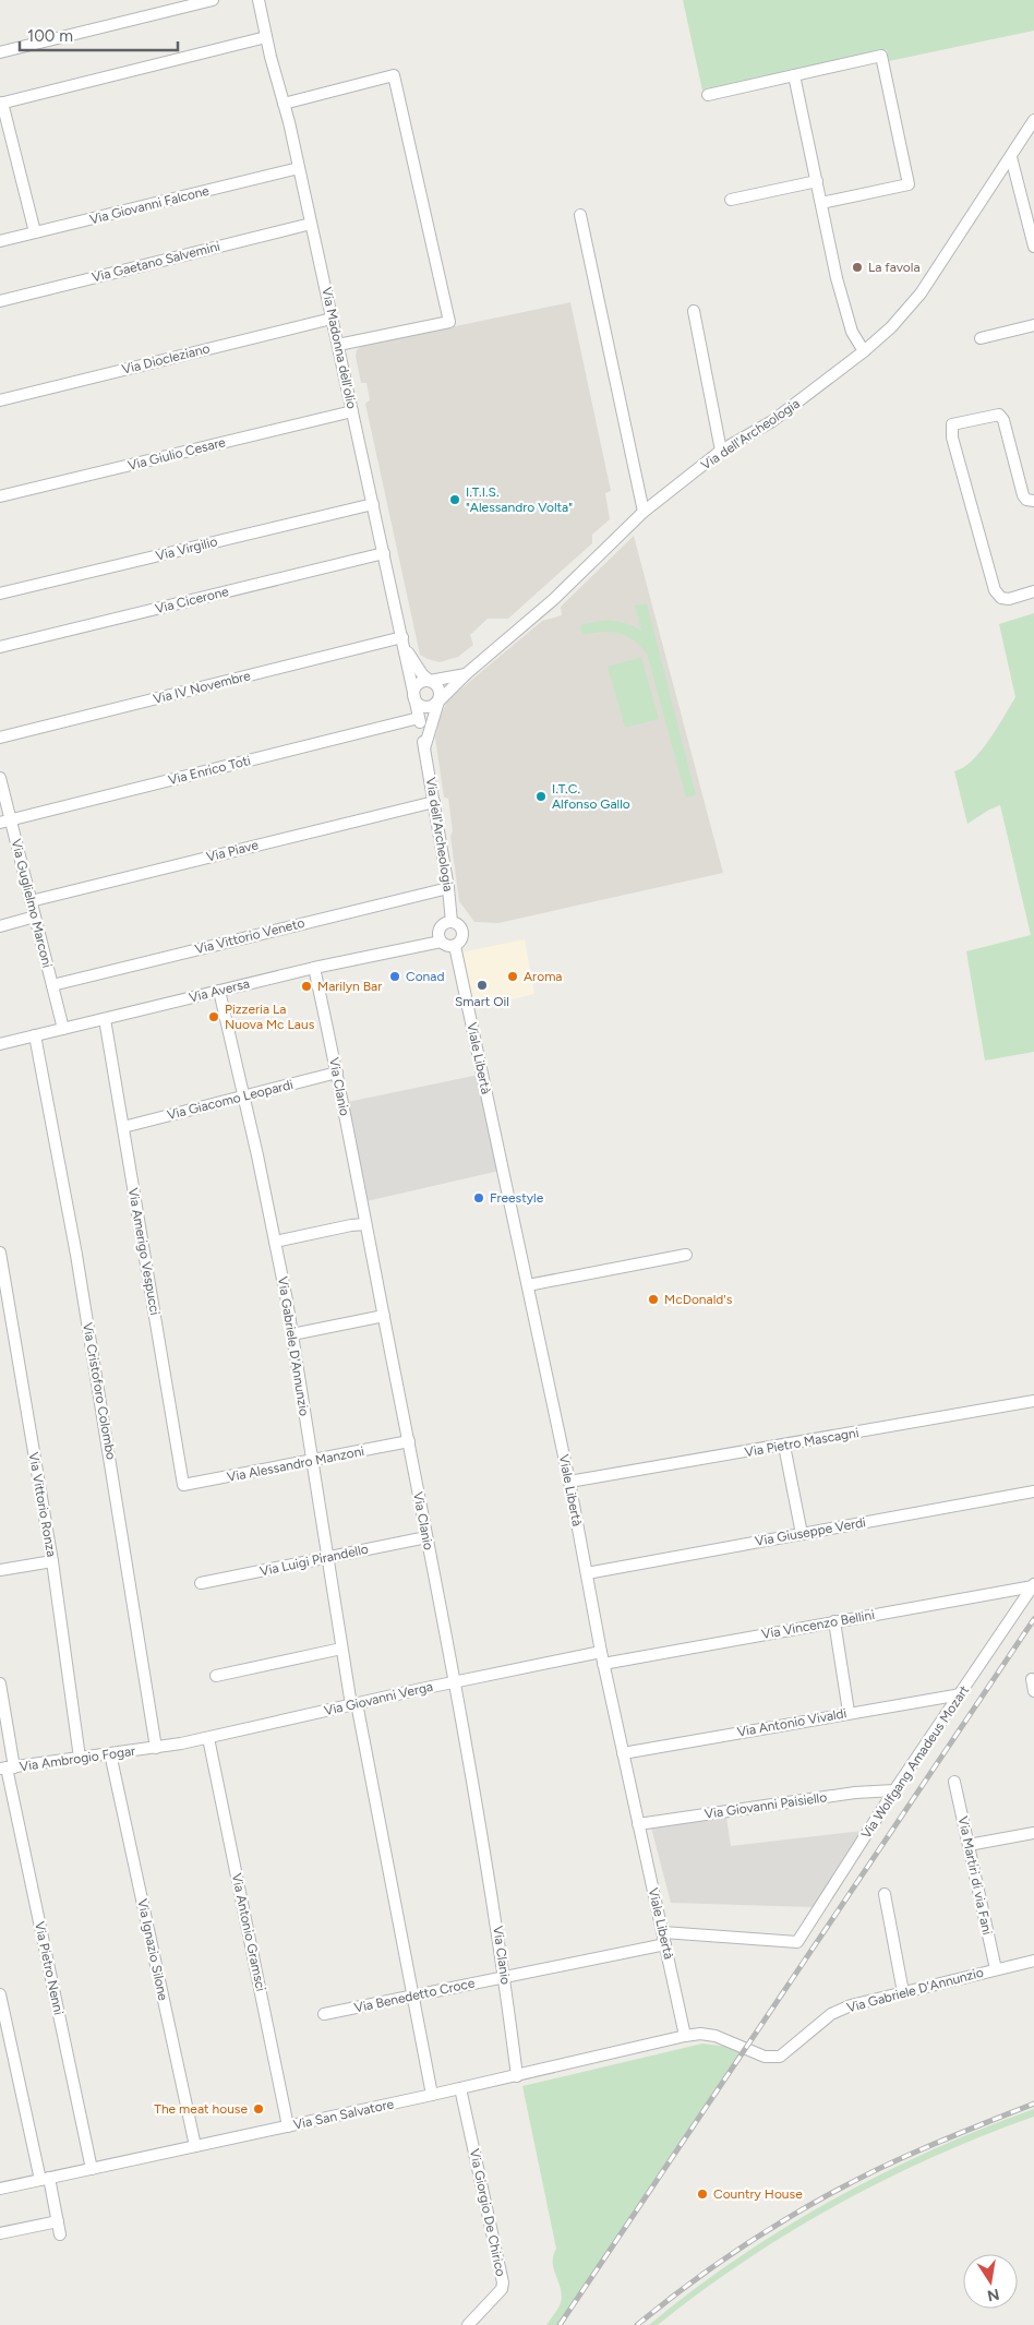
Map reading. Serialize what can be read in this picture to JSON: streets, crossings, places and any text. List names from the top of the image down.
{
  "streets": {
    "street": [
      "Via Giovanni Falcone",
      "Via Gaetano Salvemini",
      "Via Madonna dell'olio",
      "Via Diocleziano",
      "Via dell'Archeologia",
      "Via Giulio Cesare",
      "Via Virgilio",
      "Via Cicerone",
      "Via IV Novembre",
      "Via Enrico Toti",
      "Via Piave",
      "Via Guglielmo Marconi",
      "Via Vittorio Veneto",
      "Via Aversa",
      "Viale Libertà",
      "Via Clanio",
      "Via Giacomo Leopardi",
      "Via Amerigo Vespucci",
      "Via Gabriele D'Annunzio",
      "Via Cristoforo Colombo",
      "Via Pietro Mascagni",
      "Via Alessandro Manzoni",
      "Via Vittorio Ronza",
      "Via Giuseppe Verdi",
      "Via Luigi Pirandello",
      "Via Vincenzo Bellini",
      "Via Giovanni Verga",
      "Via Antonio Vivaldi",
      "Via Ambrogio Fogar",
      "Via Wolfgang Amadeus Mozart",
      "Via Giovanni Paisiello",
      "Via Martiri di via Fani",
      "Via Antonio Gramsci",
      "Via Ignazio Silone",
      "Via Pietro Nenni",
      "Via Benedetto Croce",
      "Via San Salvatore",
      "Via Giorgio De Chirico"
    ]
  },
  "crossings": [
    ["Via Giovanni Falcone", "Via Madonna dell'olio"],
    ["Via Gaetano Salvemini", "Via Madonna dell'olio"],
    ["Via Madonna dell'olio", "Via Diocleziano"],
    ["Via Madonna dell'olio", "Via dell'Archeologia"],
    ["Via Madonna dell'olio", "Via Giulio Cesare"],
    ["Via Madonna dell'olio", "Via Virgilio"],
    ["Via Madonna dell'olio", "Via Cicerone"],
    ["Via Madonna dell'olio", "Via IV Novembre"],
    ["Via Madonna dell'olio", "Via Enrico Toti"],
    ["Via dell'Archeologia", "Via Enrico Toti"],
    ["Via dell'Archeologia", "Via Piave"],
    ["Via dell'Archeologia", "Via Vittorio Veneto"],
    ["Via dell'Archeologia", "Via Aversa"],
    ["Via dell'Archeologia", "Viale Libertà"],
    ["Via Enrico Toti", "Via Guglielmo Marconi"],
    ["Via Piave", "Via Guglielmo Marconi"],
    ["Via Guglielmo Marconi", "Via Vittorio Veneto"],
    ["Via Guglielmo Marconi", "Via Aversa"],
    ["Via Aversa", "Viale Libertà"],
    ["Via Aversa", "Via Clanio"],
    ["Via Aversa", "Via Amerigo Vespucci"],
    ["Via Aversa", "Via Gabriele D'Annunzio"],
    ["Via Aversa", "Via Cristoforo Colombo"],
    ["Viale Libertà", "Via Gabriele D'Annunzio"],
    ["Viale Libertà", "Via Pietro Mascagni"],
    ["Viale Libertà", "Via Giuseppe Verdi"],
    ["Viale Libertà", "Via Vincenzo Bellini"],
    ["Viale Libertà", "Via Giovanni Verga"],
    ["Viale Libertà", "Via Antonio Vivaldi"],
    ["Viale Libertà", "Via Wolfgang Amadeus Mozart"],
    ["Viale Libertà", "Via Giovanni Paisiello"],
    ["Viale Libertà", "Via Benedetto Croce"],
    ["Viale Libertà", "Via San Salvatore"],
    ["Via Clanio", "Via Giacomo Leopardi"],
    ["Via Clanio", "Via Alessandro Manzoni"],
    ["Via Clanio", "Via Luigi Pirandello"],
    ["Via Clanio", "Via Giovanni Verga"],
    ["Via Clanio", "Via Benedetto Croce"],
    ["Via Clanio", "Via San Salvatore"],
    ["Via Giacomo Leopardi", "Via Amerigo Vespucci"],
    ["Via Giacomo Leopardi", "Via Gabriele D'Annunzio"],
    ["Via Amerigo Vespucci", "Via Alessandro Manzoni"],
    ["Via Gabriele D'Annunzio", "Via Alessandro Manzoni"],
    ["Via Gabriele D'Annunzio", "Via Luigi Pirandello"],
    ["Via Gabriele D'Annunzio", "Via Giovanni Verga"],
    ["Via Gabriele D'Annunzio", "Via Martiri di via Fani"],
    ["Via Gabriele D'Annunzio", "Via Benedetto Croce"],
    ["Via Gabriele D'Annunzio", "Via San Salvatore"],
    ["Via Cristoforo Colombo", "Via Giovanni Verga"],
    ["Via Cristoforo Colombo", "Via Ambrogio Fogar"],
    ["Via Vittorio Ronza", "Via Ambrogio Fogar"],
    ["Via Vincenzo Bellini", "Via Wolfgang Amadeus Mozart"],
    ["Via Giovanni Verga", "Via Ambrogio Fogar"],
    ["Via Giovanni Verga", "Via Antonio Gramsci"],
    ["Via Antonio Vivaldi", "Via Wolfgang Amadeus Mozart"],
    ["Via Ambrogio Fogar", "Via Ignazio Silone"],
    ["Via Ambrogio Fogar", "Via Pietro Nenni"],
    ["Via Wolfgang Amadeus Mozart", "Via Giovanni Paisiello"],
    ["Via Antonio Gramsci", "Via San Salvatore"],
    ["Via Ignazio Silone", "Via San Salvatore"],
    ["Via Pietro Nenni", "Via San Salvatore"],
    ["Via San Salvatore", "Via Giorgio De Chirico"]
  ],
  "places": [
    "La favola",
    "I.T.I.S. \"Alessandro Volta\"",
    "I.T.C. Alfonso Gallo",
    "Conad",
    "Aroma",
    "Smart Oil",
    "Marilyn Bar",
    "Pizzeria La Nuova Mc Laus",
    "Freestyle",
    "McDonald's",
    "The meat house",
    "Country House"
  ],
  "scale_bar": "100 m",
  "north": "bottom"
}
